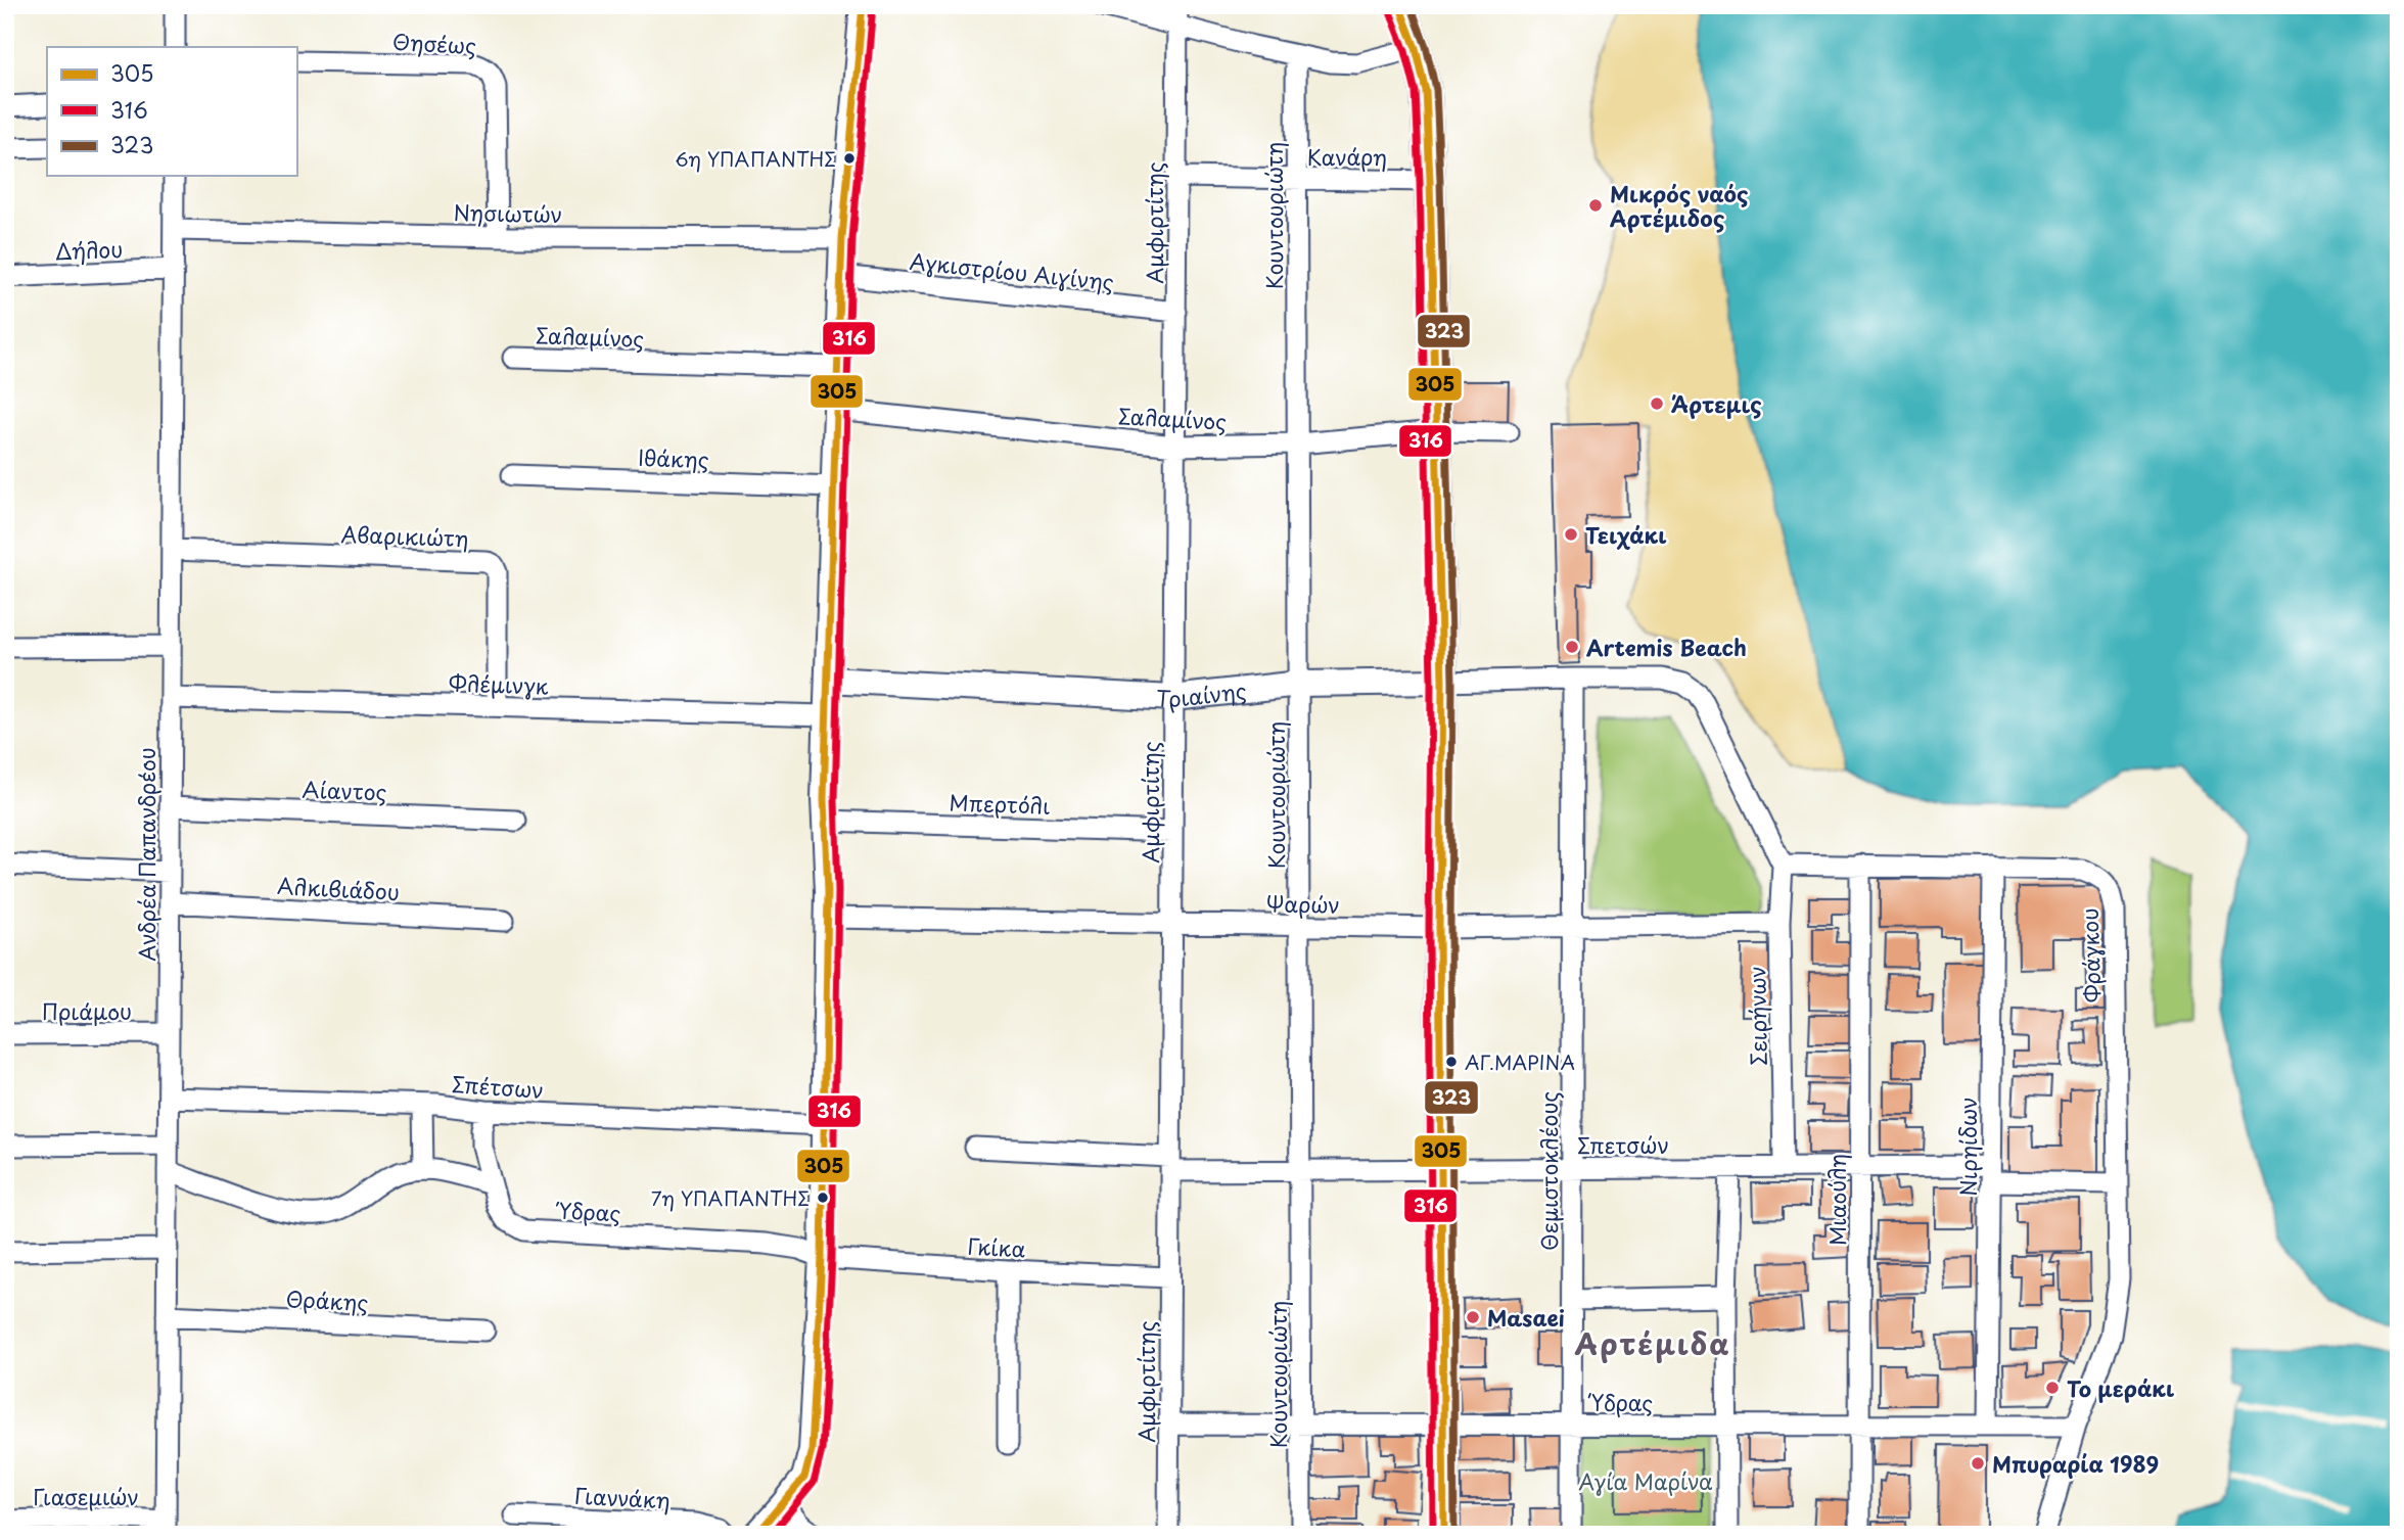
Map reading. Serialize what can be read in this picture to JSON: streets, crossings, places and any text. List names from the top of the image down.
{
  "streets": {
    "street": [
      "Θησέως",
      "Κανάρη",
      "Νησιωτών",
      "Κουντουριώτη",
      "Αμφιρτίτης",
      "Δήλου",
      "Αγκιστρίου Αιγίνης",
      "Σαλαμίνος",
      "Ιθάκης",
      "Αβαρικιώτη",
      "Φλέμινγκ",
      "Τριαίνης",
      "Αίαντος",
      "Μπερτόλι",
      "Ανδρέα Παπανδρέου",
      "Αλκιβιάδου",
      "Ψαρών",
      "Φράγκου",
      "Πριάμου",
      "Σειρήνων",
      "Σπέτσων",
      "Σπετσών",
      "Νιρηίδων",
      "Θεμιστοκλέους",
      "Μιαούλη",
      "Ύδρας",
      "Γκίκα",
      "Θράκης",
      "Γιασεμιών",
      "Γιαννάκη"
    ]
  },
  "crossings": [
    ["Θησέως", "Νησιωτών"],
    ["Κανάρη", "Κουντουριώτη"],
    ["Κανάρη", "Αμφιρτίτης"],
    ["Νησιωτών", "Ανδρέα Παπανδρέου"],
    ["Κουντουριώτη", "Σαλαμίνος"],
    ["Κουντουριώτη", "Τριαίνης"],
    ["Κουντουριώτη", "Ψαρών"],
    ["Κουντουριώτη", "Σπετσών"],
    ["Κουντουριώτη", "Ύδρας"],
    ["Αμφιρτίτης", "Αγκιστρίου Αιγίνης"],
    ["Αμφιρτίτης", "Σαλαμίνος"],
    ["Αμφιρτίτης", "Τριαίνης"],
    ["Αμφιρτίτης", "Μπερτόλι"],
    ["Αμφιρτίτης", "Ψαρών"],
    ["Αμφιρτίτης", "Σπετσών"],
    ["Αμφιρτίτης", "Ύδρας"],
    ["Αμφιρτίτης", "Γκίκα"],
    ["Δήλου", "Ανδρέα Παπανδρέου"],
    ["Αβαρικιώτη", "Φλέμινγκ"],
    ["Αβαρικιώτη", "Ανδρέα Παπανδρέου"],
    ["Φλέμινγκ", "Ανδρέα Παπανδρέου"],
    ["Τριαίνης", "Θεμιστοκλέους"],
    ["Αίαντος", "Ανδρέα Παπανδρέου"],
    ["Ανδρέα Παπανδρέου", "Αλκιβιάδου"],
    ["Ανδρέα Παπανδρέου", "Πριάμου"],
    ["Ανδρέα Παπανδρέου", "Σπέτσων"],
    ["Ανδρέα Παπανδρέου", "Θράκης"],
    ["Ανδρέα Παπανδρέου", "Γιασεμιών"],
    ["Ψαρών", "Σειρήνων"],
    ["Ψαρών", "Θεμιστοκλέους"],
    ["Φράγκου", "Σειρήνων"],
    ["Φράγκου", "Σπετσών"],
    ["Φράγκου", "Νιρηίδων"],
    ["Φράγκου", "Μιαούλη"],
    ["Φράγκου", "Ύδρας"],
    ["Σειρήνων", "Σπετσών"],
    ["Σπετσών", "Νιρηίδων"],
    ["Σπετσών", "Θεμιστοκλέους"],
    ["Σπετσών", "Μιαούλη"],
    ["Νιρηίδων", "Ύδρας"],
    ["Θεμιστοκλέους", "Ύδρας"],
    ["Μιαούλη", "Ύδρας"],
    ["Ύδρας", "Γκίκα"]
  ],
  "districts": ["Αρτέμιδα"],
  "parks": ["Αγία Μαρίνα"],
  "places": [
    "6η ΥΠΑΠΑΝΤΗΣ",
    "Μικρός ναός Αρτέμιδος",
    "Άρτεμις",
    "Τειχάκι",
    "Artemis Beach",
    "ΑΓ.ΜΑΡΙΝΑ",
    "7η ΥΠΑΠΑΝΤΗΣ",
    "Masaei",
    "Το μεράκι",
    "Μπυραρία 1989"
  ],
  "lines": ["transit line 305", "transit line 323", "transit line 316"],
  "legend": ["305", "316", "323"]
}
